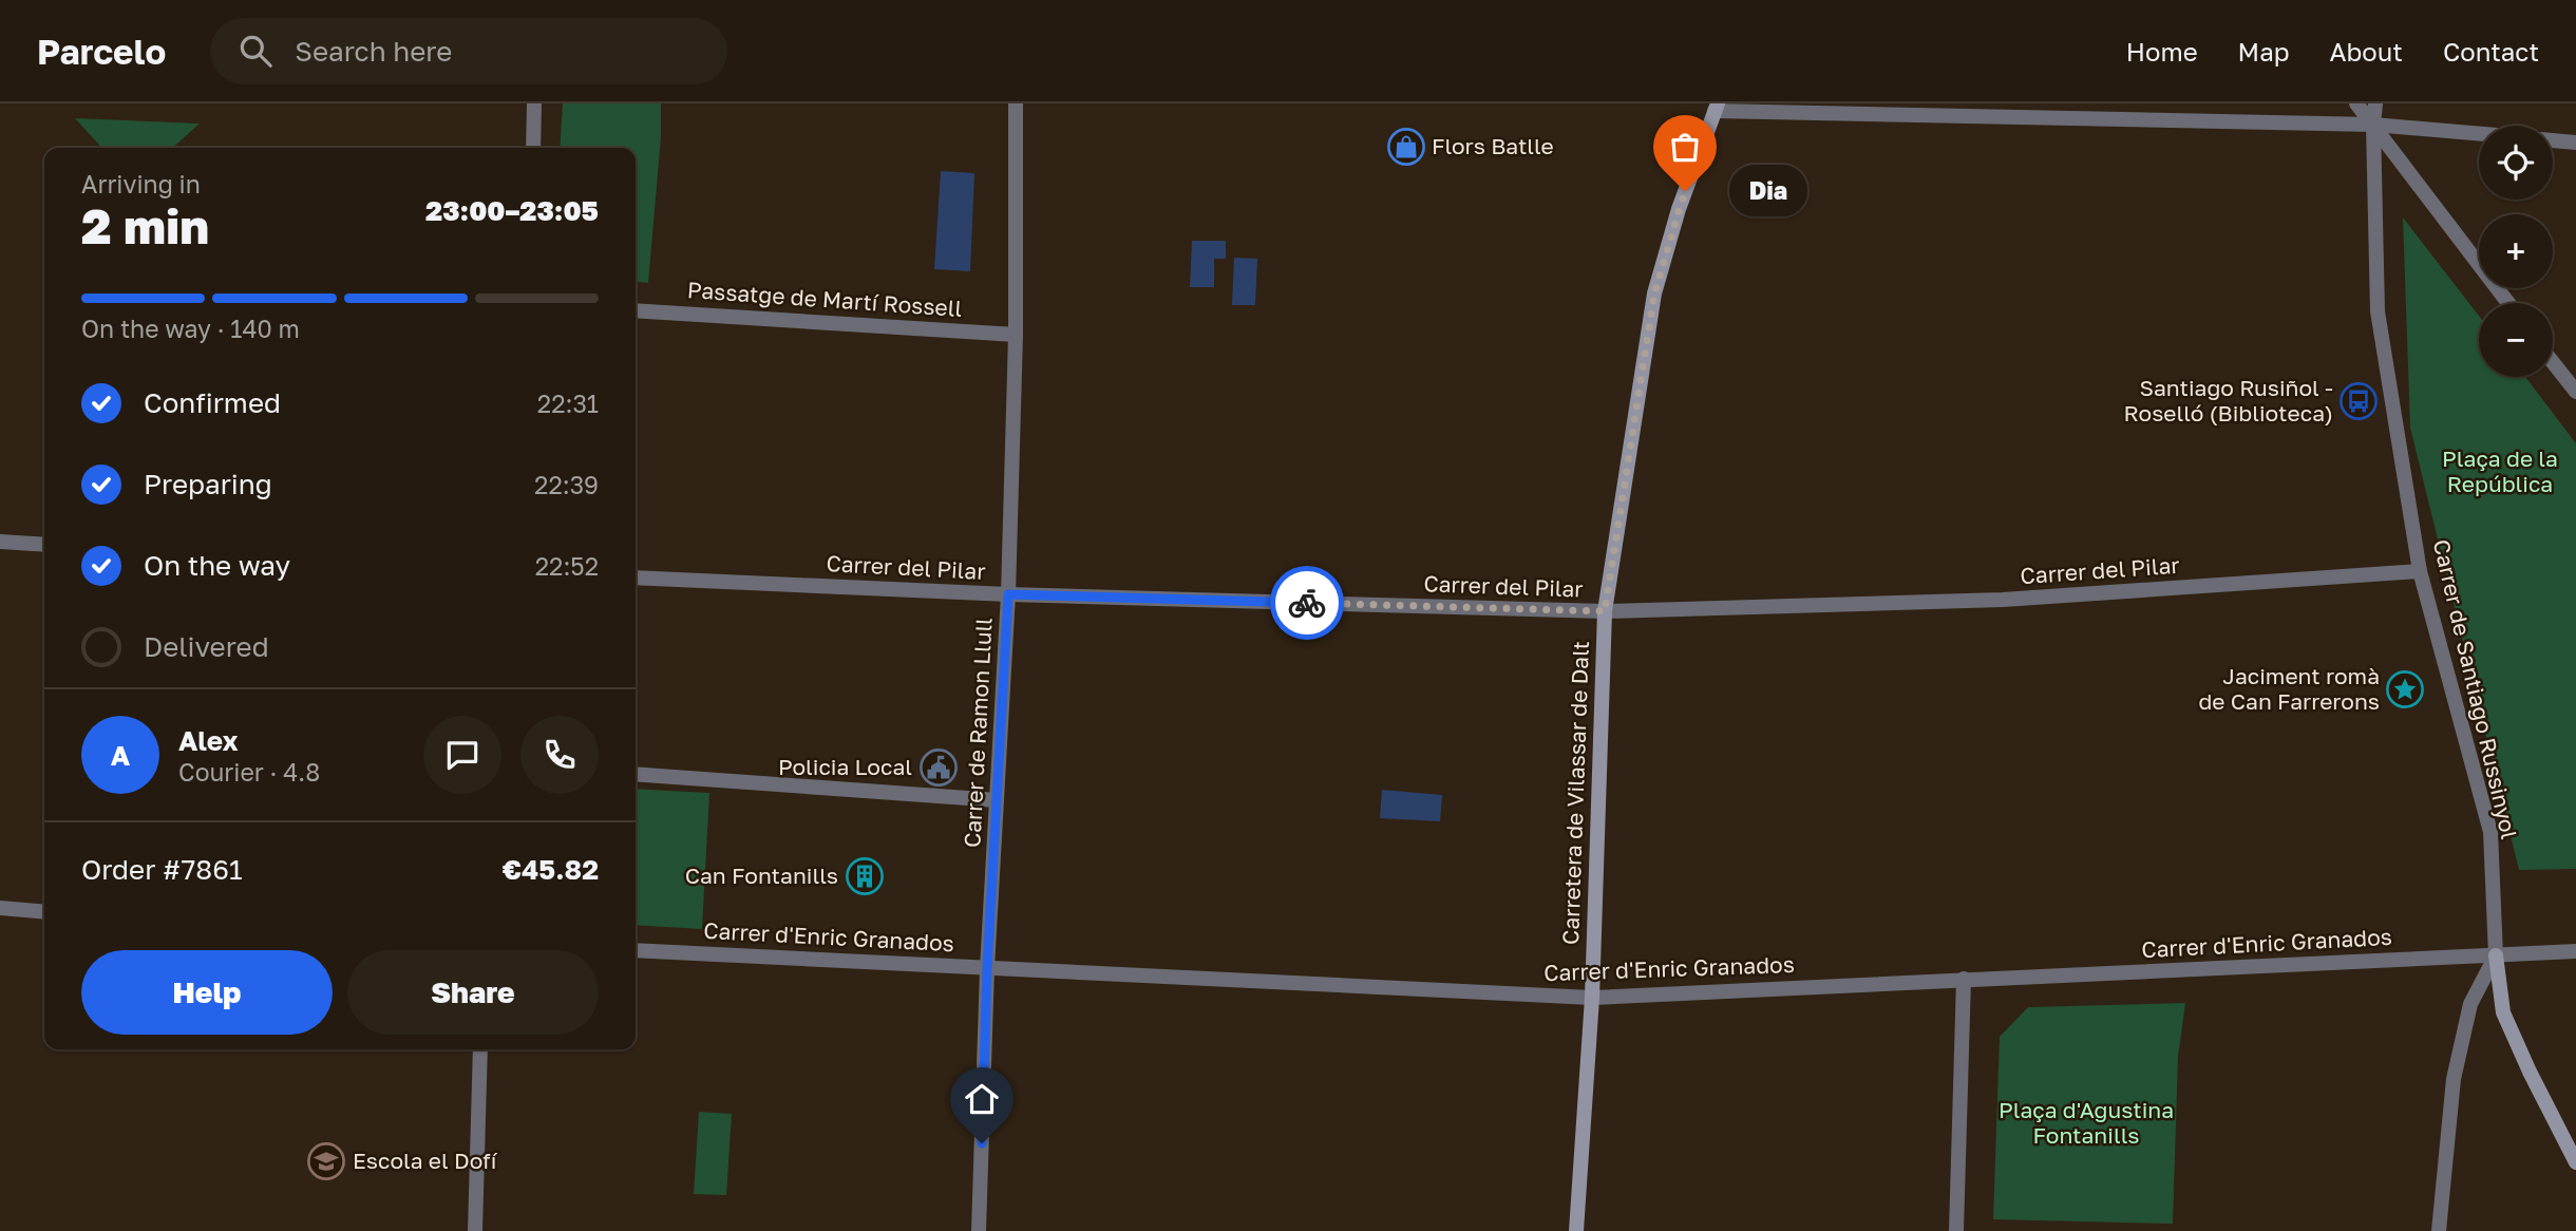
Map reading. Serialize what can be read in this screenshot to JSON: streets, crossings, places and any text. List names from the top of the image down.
{
  "streets": {
    "street": [
      "Passatge de Martí Rossell",
      "Carrer del Pilar",
      "Carrer de Santiago Russinyol",
      "Carrer de Ramon Llull",
      "Carretera de Vilassar de Dalt",
      "Carrer d'Enric Granados"
    ]
  },
  "crossings": [
    ["Passatge de Martí Rossell", "Carrer de Ramon Llull"],
    ["Carrer del Pilar", "Carrer de Santiago Russinyol"],
    ["Carrer del Pilar", "Carrer de Ramon Llull"],
    ["Carrer del Pilar", "Carretera de Vilassar de Dalt"],
    ["Carrer de Santiago Russinyol", "Carrer d'Enric Granados"],
    ["Carrer de Ramon Llull", "Carrer d'Enric Granados"],
    ["Carretera de Vilassar de Dalt", "Carrer d'Enric Granados"]
  ],
  "parks": ["Plaça de la República", "Plaça d'Agustina Fontanills"],
  "places": {
    "shop": ["Flors Batlle"],
    "other": ["Dia"],
    "bus stop": ["Santiago Rusiñol - Roselló (Biblioteca)"],
    "place": ["Jaciment romà de Can Farrerons"],
    "public building": ["Policia Local"],
    "building": ["Can Fontanills"],
    "school or university": ["Escola el Dofí"]
  },
  "page": {
    "header": "Parcelo",
    "search": "Search here",
    "nav": [
      "Home",
      "Map",
      "About",
      "Contact"
    ],
    "map_buttons": ["+", "−"],
    "heading": ["2 min", "Arriving in", "23:00–23:05"],
    "panel": [
      "Alex",
      "Courier · 4.8",
      "Order #7861",
      "€45.82"
    ],
    "bubble": "Dia",
    "bar": "On the way · 140 m",
    "list": [
      ["Confirmed", "22:31"],
      ["Preparing", "22:39"],
      ["On the way", "22:52"],
      "Delivered"
    ],
    "round": "A",
    "buttons": ["Help", "Share"]
  }
}
